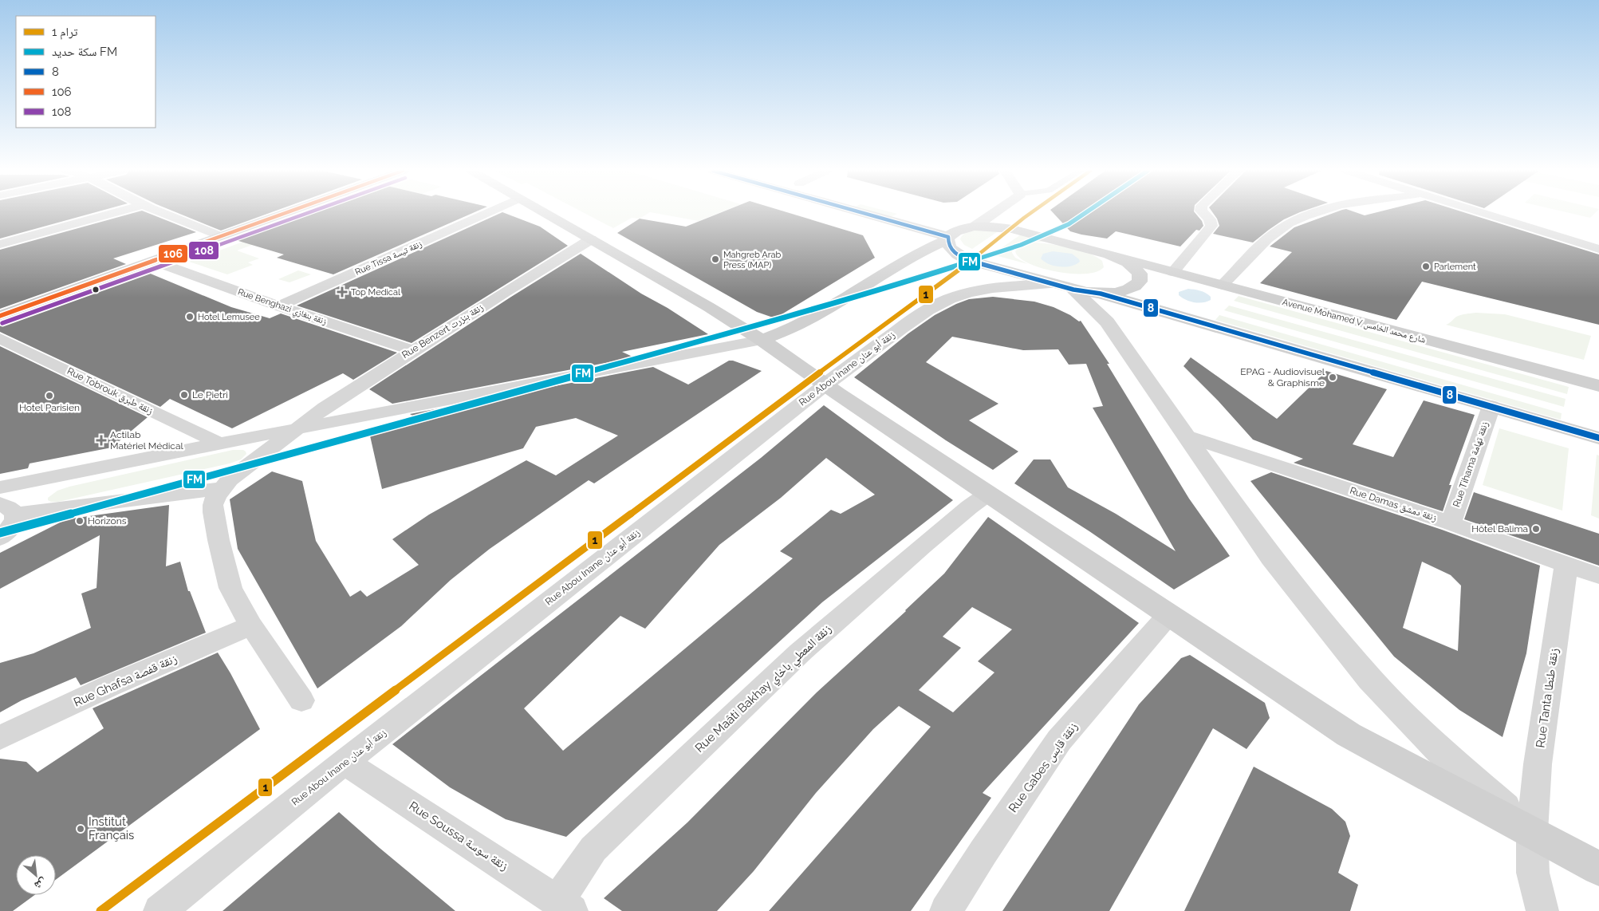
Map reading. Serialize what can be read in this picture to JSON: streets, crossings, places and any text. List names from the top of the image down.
{
  "streets": {
    "main road": ["Avenue Mohamed V شارع محمد الخامس"],
    "street": [
      "Rue Tissa زنقة تيسة",
      "Rue Benghazi زنقة بنغازي",
      "Rue Benzert زنقة بنزرت",
      "Rue Abou Inane زنقة أبو عنان",
      "Rue Tobrouk زنقة طبرق",
      "Rue Tihama زنقة تهامة",
      "Rue Damas زنقة دمشق",
      "Rue Ghafsa زنقة قفصة",
      "Rue Maâti Bakhay زنقة المعطي باخاي",
      "Rue Tanta زنقة طنطا",
      "Rue Gabes زنقة قابس",
      "Rue Soussa زنقة سوسة"
    ]
  },
  "crossings": [
    ["Rue Tissa زنقة تيسة", "Rue Benghazi زنقة بنغازي"],
    ["Rue Benghazi زنقة بنغازي", "Rue Benzert زنقة بنزرت"],
    ["Rue Abou Inane زنقة أبو عنان", "Rue Soussa زنقة سوسة"],
    ["Rue Tihama زنقة تهامة", "Rue Damas زنقة دمشق"],
    ["Rue Damas زنقة دمشق", "Rue Tanta زنقة طنطا"],
    ["Rue Maâti Bakhay زنقة المعطي باخاي", "Rue Soussa زنقة سوسة"]
  ],
  "places": {
    "other": [
      "Mahgreb Arab Press (MAP)",
      "Parlement",
      "Hotel Lemusee",
      "EPAG - Audiovisuel & Graphisme",
      "Le Pietri",
      "Hotel Parisien",
      "Horizons",
      "Hôtel Balima",
      "Institut Français"
    ],
    "health": ["Top Medical", "Actilab Matériel Médical"]
  },
  "lines": [
    "tram line 1",
    "rail line FM",
    "transit line 8",
    "transit line 106",
    "transit line 108"
  ],
  "legend": [
    "ترام 1",
    "سكة حديد FM",
    "8",
    "106",
    "108"
  ],
  "north": "bottom right"
}
